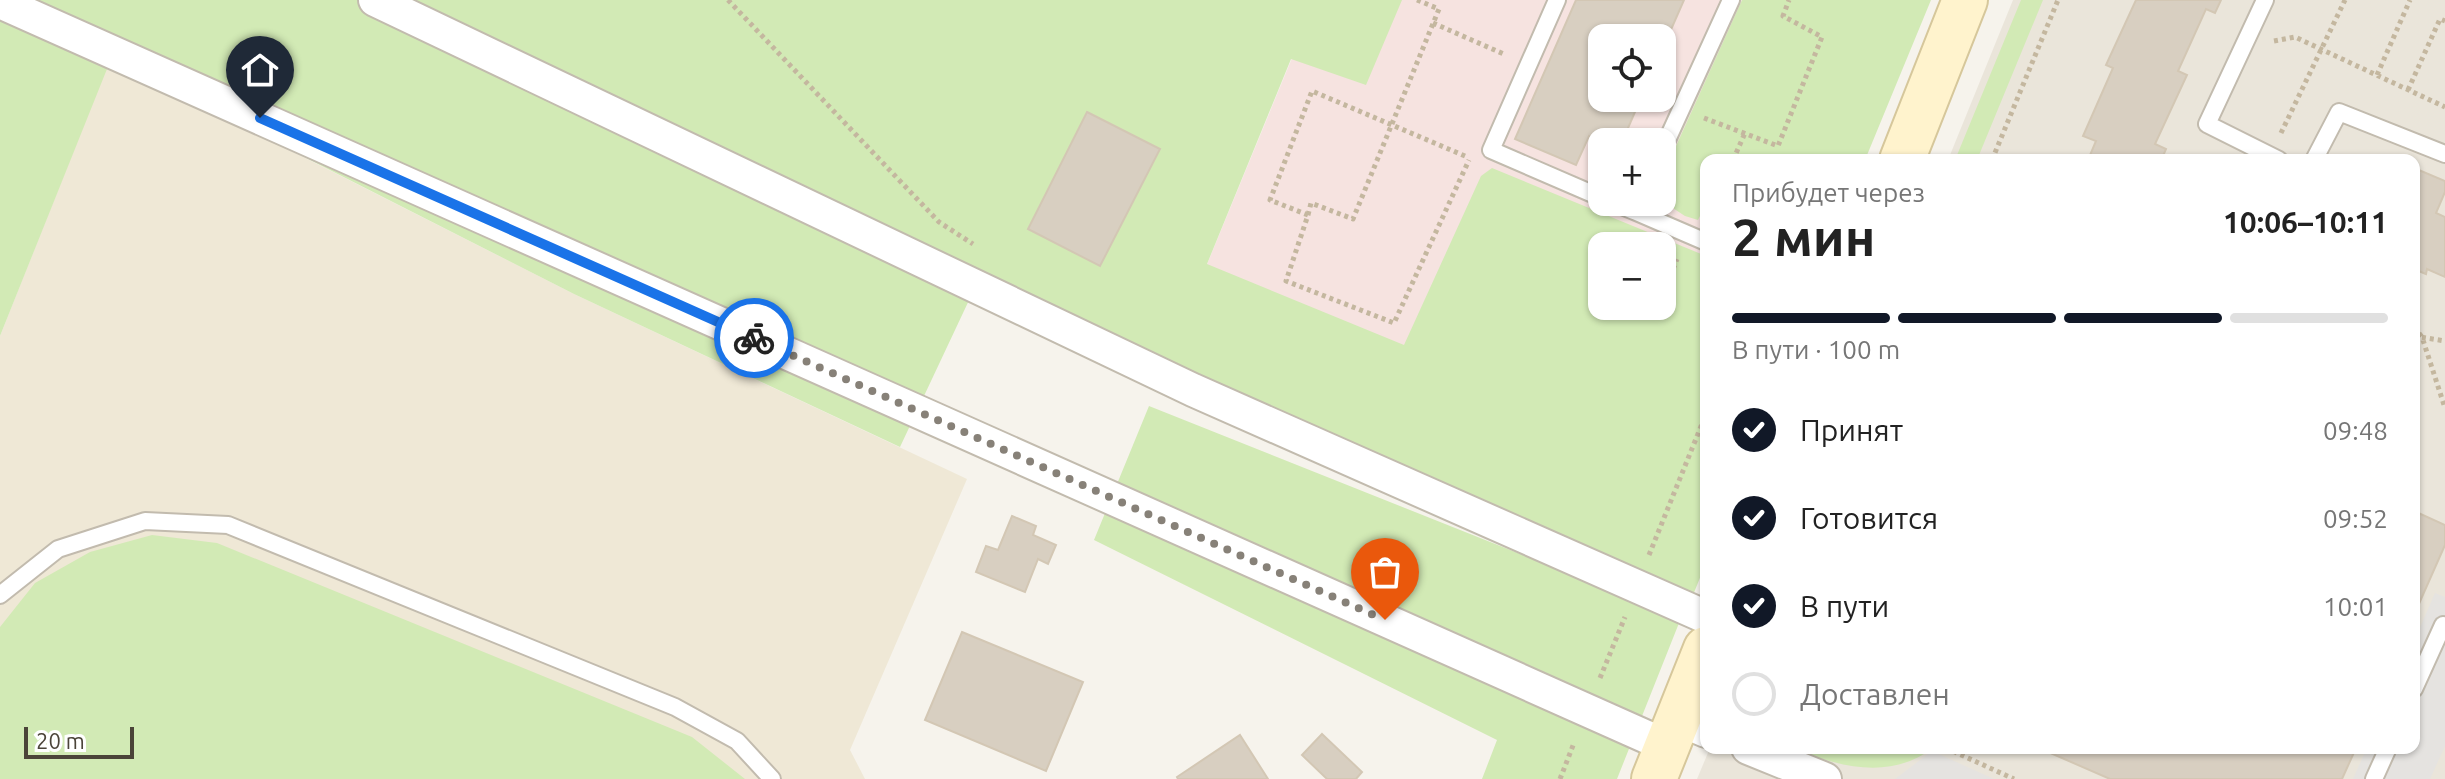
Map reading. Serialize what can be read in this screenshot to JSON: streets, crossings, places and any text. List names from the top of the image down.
{
  "scale_bar": "20 m",
  "page": {
    "map_buttons": ["+", "−"],
    "heading": ["2 мин", "Прибудет через", "10:06–10:11"],
    "bar": "В пути · 100 m",
    "list": [
      ["Принят", "09:48"],
      ["Готовится", "09:52"],
      ["В пути", "10:01"],
      "Доставлен"
    ],
    "scale": "20 m"
  }
}
